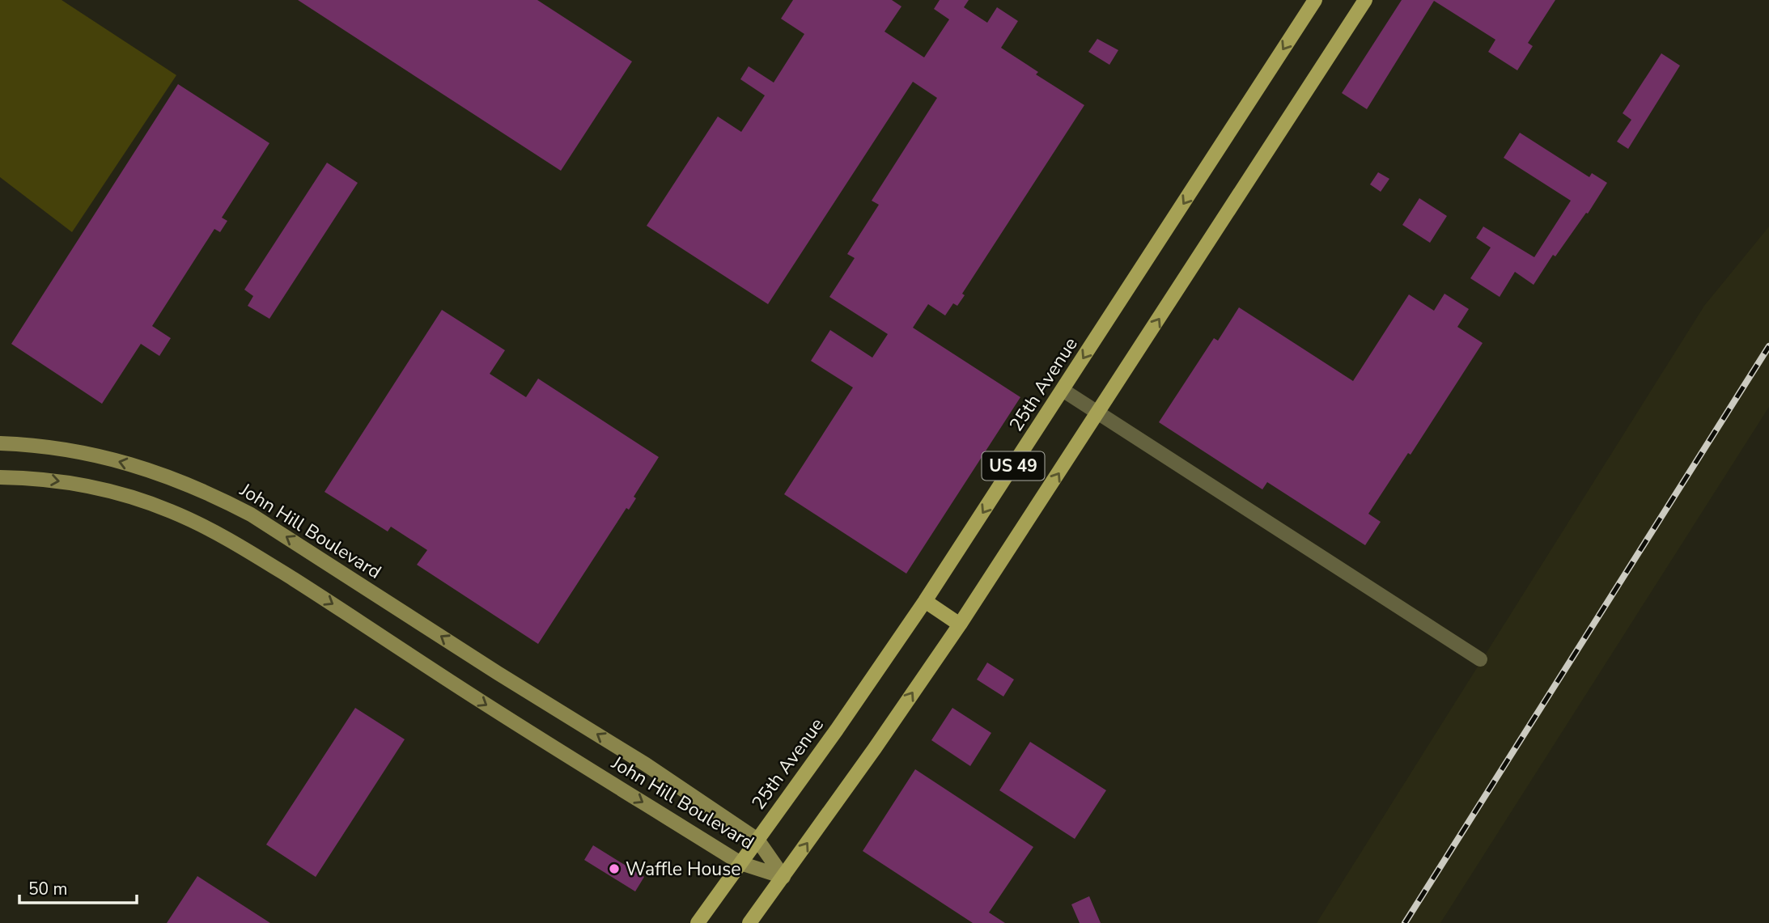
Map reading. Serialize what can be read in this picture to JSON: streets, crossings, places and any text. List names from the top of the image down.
{
  "streets": {
    "main road": ["25th Avenue", "US 49"],
    "street": ["John Hill Boulevard"]
  },
  "crossings": [
    ["25th Avenue", "John Hill Boulevard"],
    ["US 49", "John Hill Boulevard"]
  ],
  "places": ["Waffle House"],
  "scale_bar": "50 m"
}
